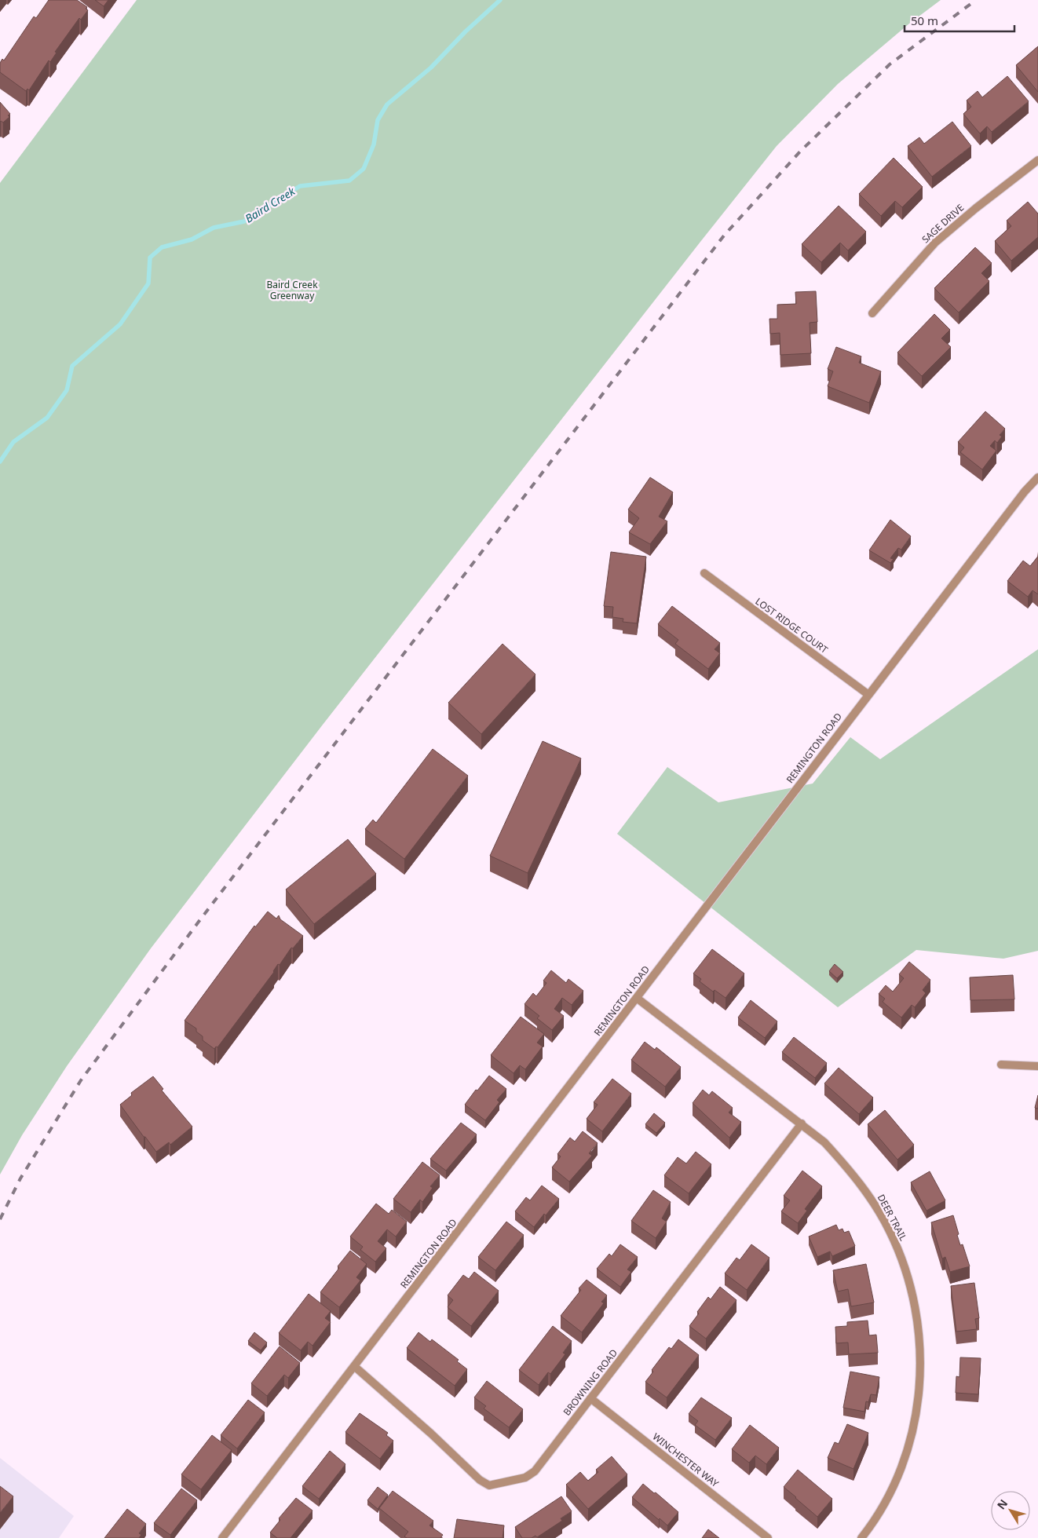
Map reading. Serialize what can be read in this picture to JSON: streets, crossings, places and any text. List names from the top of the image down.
{
  "streets": {
    "street": [
      "SAGE DRIVE",
      "LOST RIDGE COURT",
      "REMINGTON ROAD",
      "DEER TRAIL",
      "BROWNING ROAD",
      "WINCHESTER WAY"
    ]
  },
  "crossings": [
    ["LOST RIDGE COURT", "REMINGTON ROAD"],
    ["REMINGTON ROAD", "DEER TRAIL"],
    ["REMINGTON ROAD", "BROWNING ROAD"],
    ["DEER TRAIL", "BROWNING ROAD"],
    ["BROWNING ROAD", "WINCHESTER WAY"]
  ],
  "water": ["Baird Creek"],
  "parks": ["Baird Creek Greenway"],
  "scale_bar": "50 m",
  "north": "top left"
}
